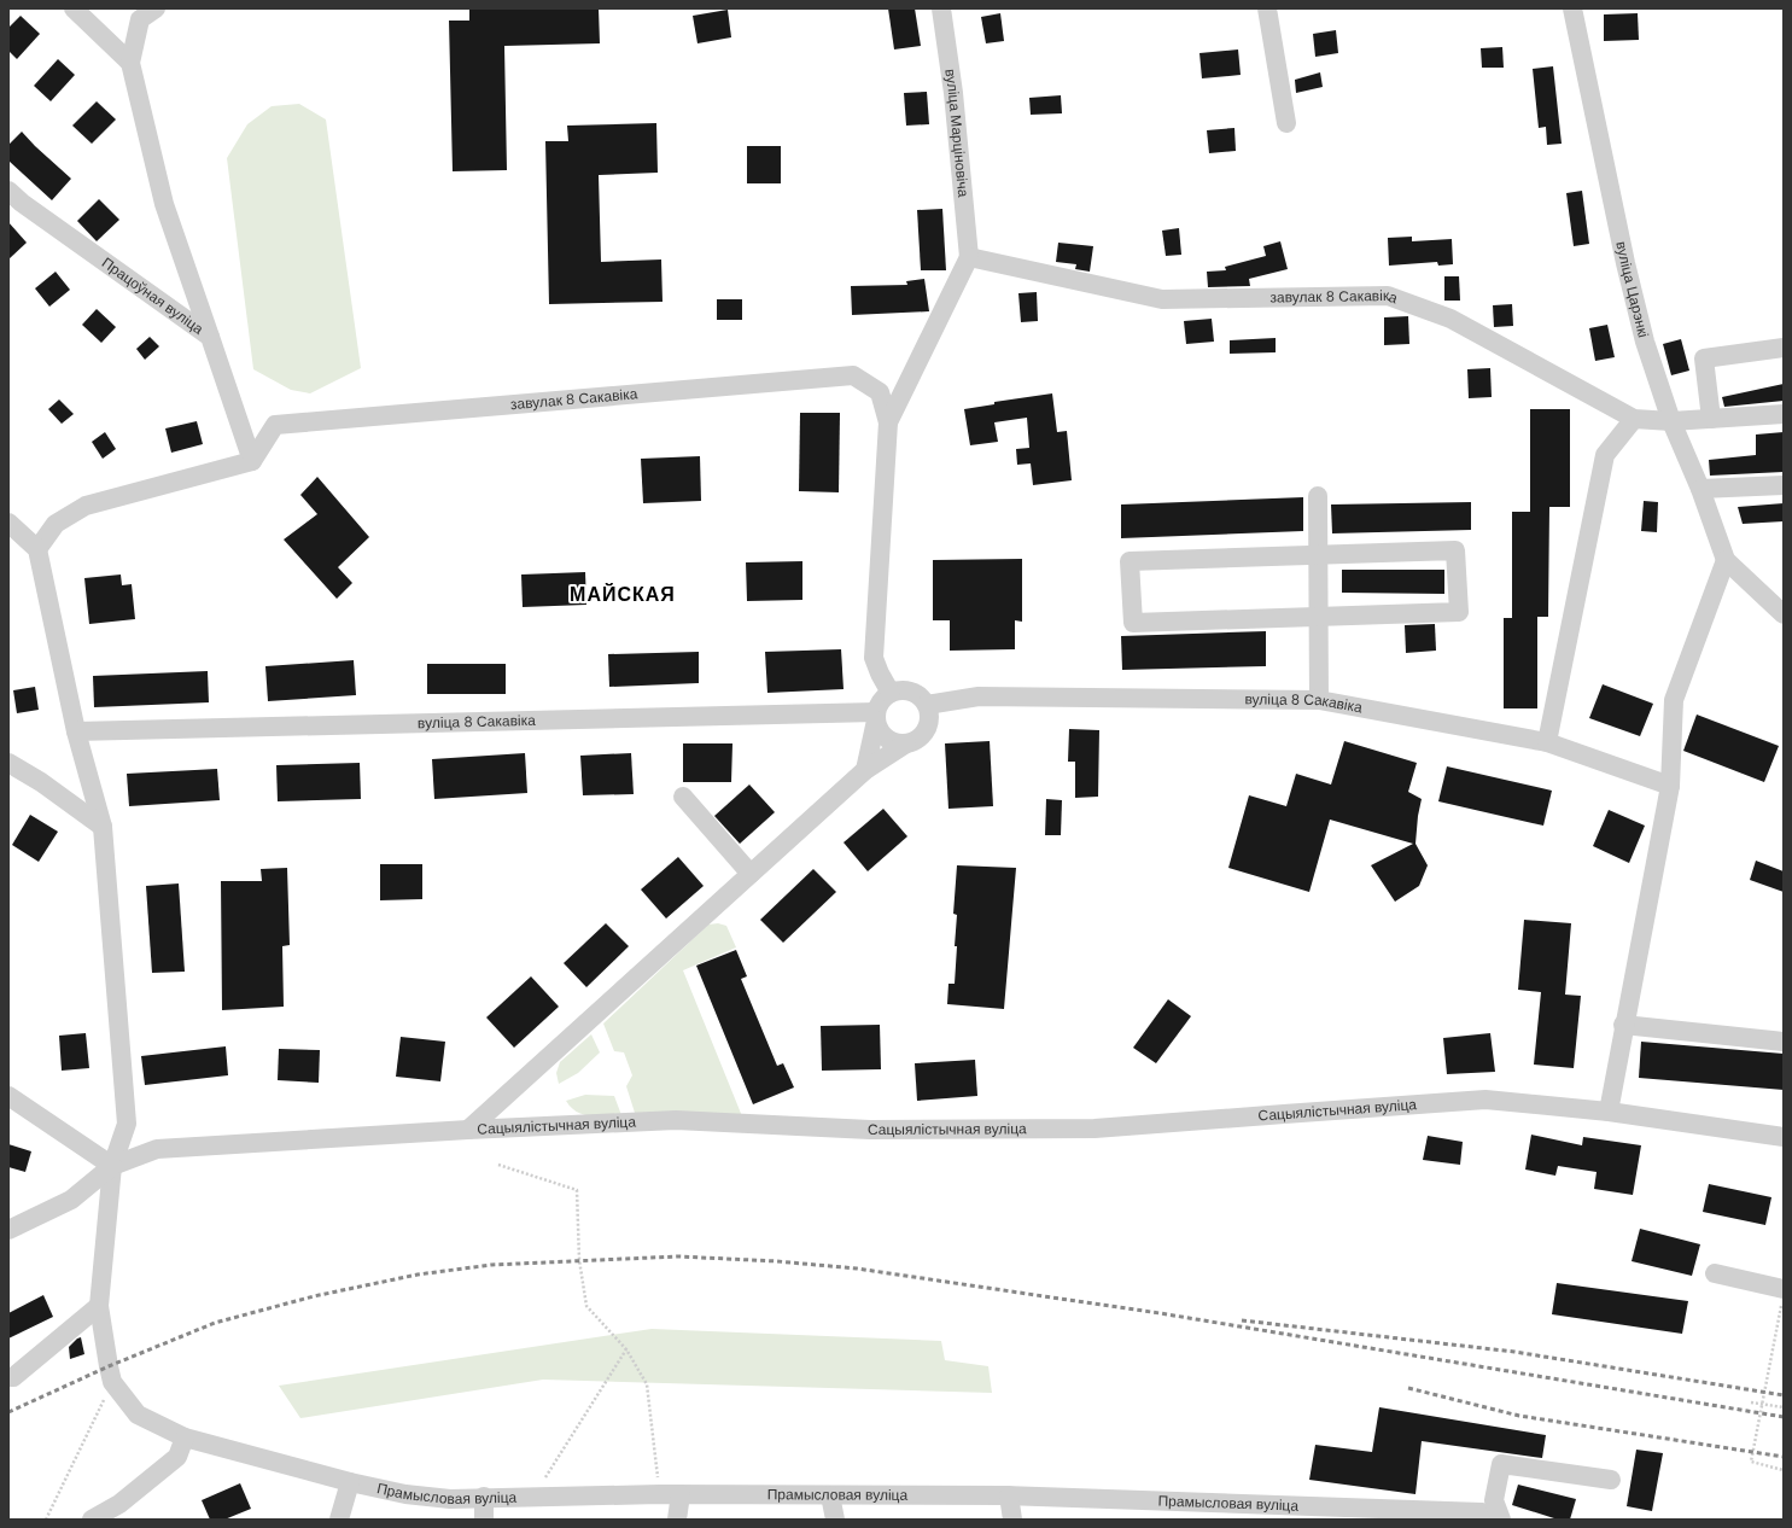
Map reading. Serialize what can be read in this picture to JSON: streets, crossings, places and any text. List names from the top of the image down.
{
  "streets": {
    "street": [
      "вуліца Марціновіча",
      "вуліца Царэнкі",
      "Працоўная вуліца",
      "завулак 8 Сакавіка",
      "вуліца 8 Сакавіка",
      "Сацыялістычная вуліца",
      "Прамысловая вуліца"
    ]
  },
  "crossings": [
    ["вуліца Марціновіча", "завулак 8 Сакавіка"],
    ["вуліца Царэнкі", "завулак 8 Сакавіка"],
    ["Працоўная вуліца", "завулак 8 Сакавіка"]
  ],
  "districts": ["МАЙСКАЯ"]
}
